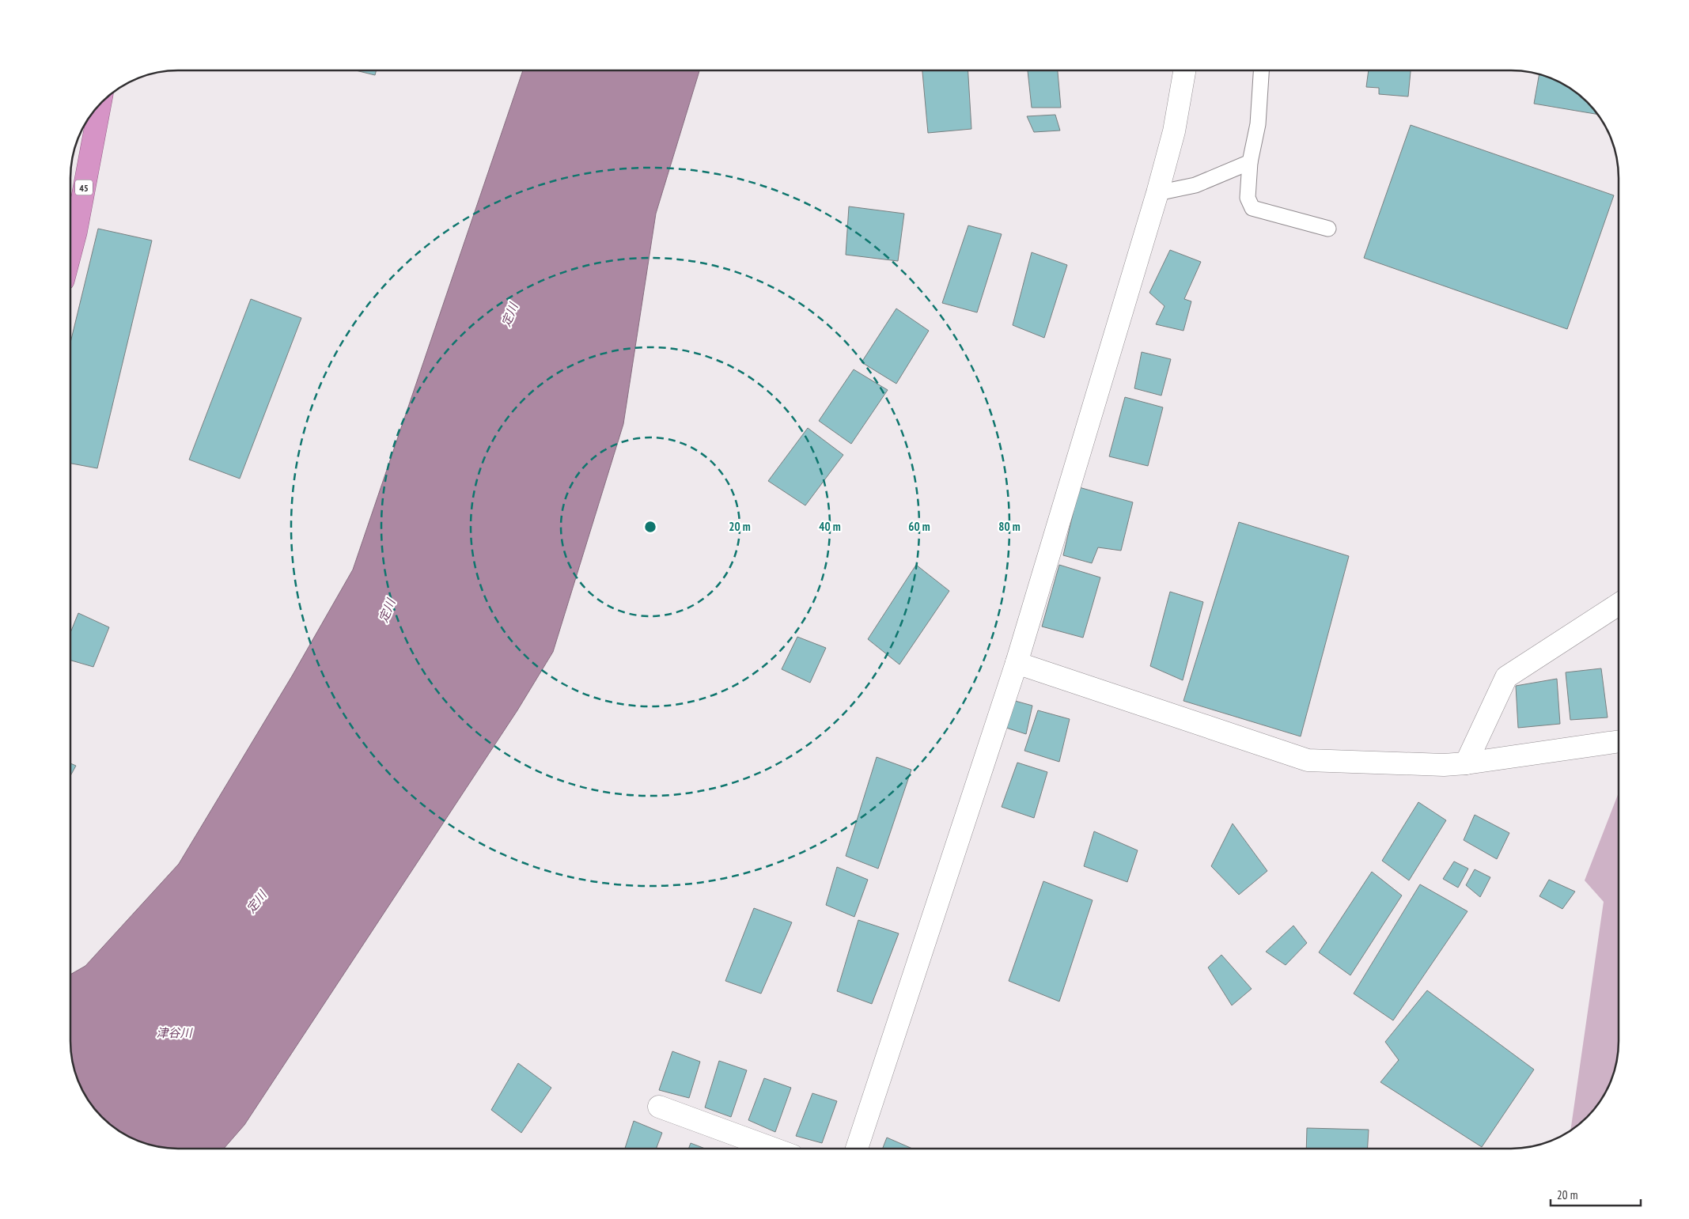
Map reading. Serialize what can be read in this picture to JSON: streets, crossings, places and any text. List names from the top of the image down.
{
  "streets": {
    "highway": ["45"]
  },
  "water": ["定川", "津谷川"],
  "scale_bar": "20 m",
  "rings": [
    "20 m",
    "40 m",
    "60 m",
    "80 m"
  ]
}
